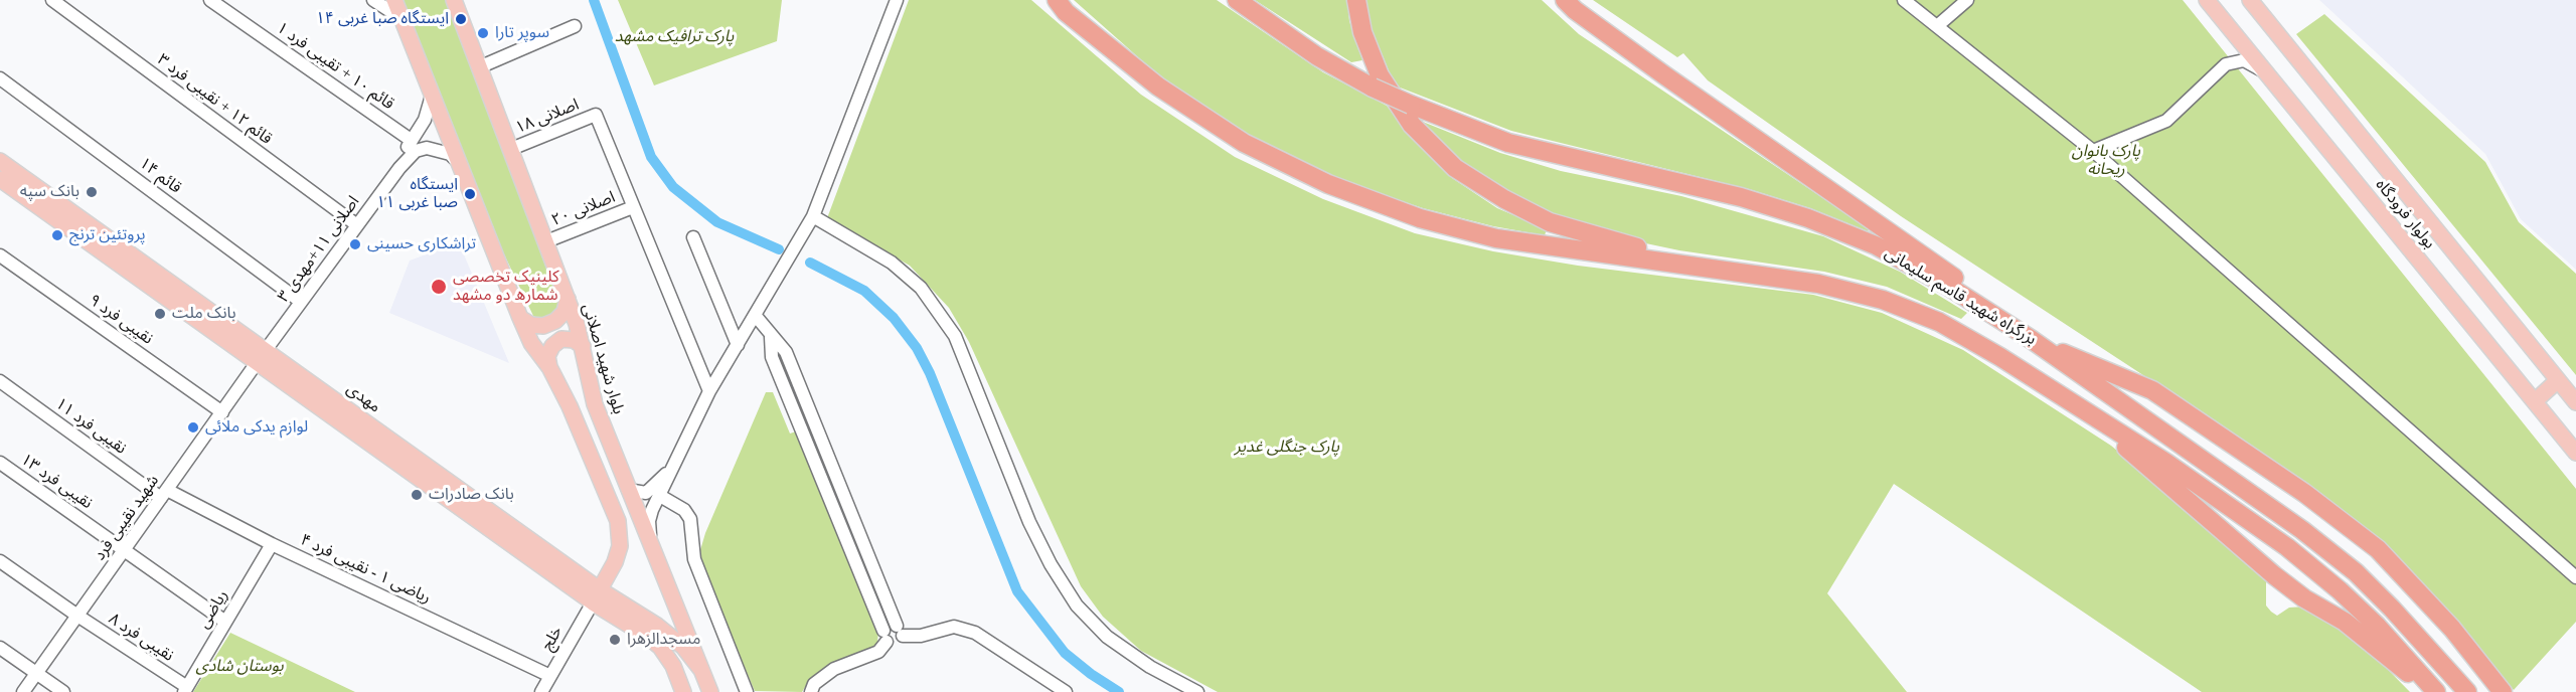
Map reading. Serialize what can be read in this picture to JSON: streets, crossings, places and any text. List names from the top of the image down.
{
  "streets": {
    "highway": ["بزرگراه شهید قاسم سلیمانی"],
    "main road": ["بولوار فرودگاه", "بلوار شهید اصلانی", "مهدی"],
    "street": [
      "قائم ۱۰ + تقیبی فرد ۱",
      "قائم ۱۲ + نقیبی فرد ۳",
      "اصلانی ۱۸",
      "قائم ۱۴",
      "اصلانی ۲۰",
      "اصلانی ۱۱+مهدی ۳",
      "نقیبی فرد ۹",
      "نقیبی فرد ۱۱",
      "نقیبی فرد ۱۳",
      "شهید نقیبی فرد",
      "ریاضی ۱ - نقیبی فرد ۴",
      "ریاضی",
      "نقیبی فرد ۸",
      "خلج"
    ]
  },
  "crossings": [
    ["قائم ۱۲ + نقیبی فرد ۳", "اصلانی ۱۱+مهدی ۳"],
    ["اصلانی ۱۸", "اصلانی ۲۰"],
    ["اصلانی ۱۸", "بلوار شهید اصلانی"],
    ["قائم ۱۴", "اصلانی ۱۱+مهدی ۳"],
    ["اصلانی ۲۰", "بلوار شهید اصلانی"],
    ["اصلانی ۱۱+مهدی ۳", "مهدی"],
    ["اصلانی ۱۱+مهدی ۳", "شهید نقیبی فرد"],
    ["نقیبی فرد ۹", "شهید نقیبی فرد"],
    ["بلوار شهید اصلانی", "مهدی"],
    ["مهدی", "شهید نقیبی فرد"],
    ["مهدی", "خلج"],
    ["نقیبی فرد ۱۱", "شهید نقیبی فرد"],
    ["نقیبی فرد ۱۱", "ریاضی ۱ - نقیبی فرد ۴"],
    ["نقیبی فرد ۱۳", "شهید نقیبی فرد"],
    ["نقیبی فرد ۱۳", "ریاضی"],
    ["شهید نقیبی فرد", "ریاضی ۱ - نقیبی فرد ۴"],
    ["شهید نقیبی فرد", "نقیبی فرد ۸"],
    ["ریاضی ۱ - نقیبی فرد ۴", "ریاضی"],
    ["ریاضی ۱ - نقیبی فرد ۴", "خلج"],
    ["ریاضی", "نقیبی فرد ۸"]
  ],
  "parks": [
    "پارک ترافیک مشهد",
    "پارک بانوان ریحانه",
    "پارک جنگلی غدیر",
    "بوستان شادی"
  ],
  "places": [
    "ایستگاه صبا غربی ۱۴",
    "سوپر تارا",
    "بانک سپه",
    "ایستگاه صبا غربی ۱۱",
    "پروتئین ترنج",
    "تراشکاری حسینی",
    "کلینیک تخصصی شمار‌ه دو مشهد",
    "بانک ملت",
    "لوازم یدکی ملائی",
    "بانک صادرات",
    "مسجدالزهرا"
  ]
}
